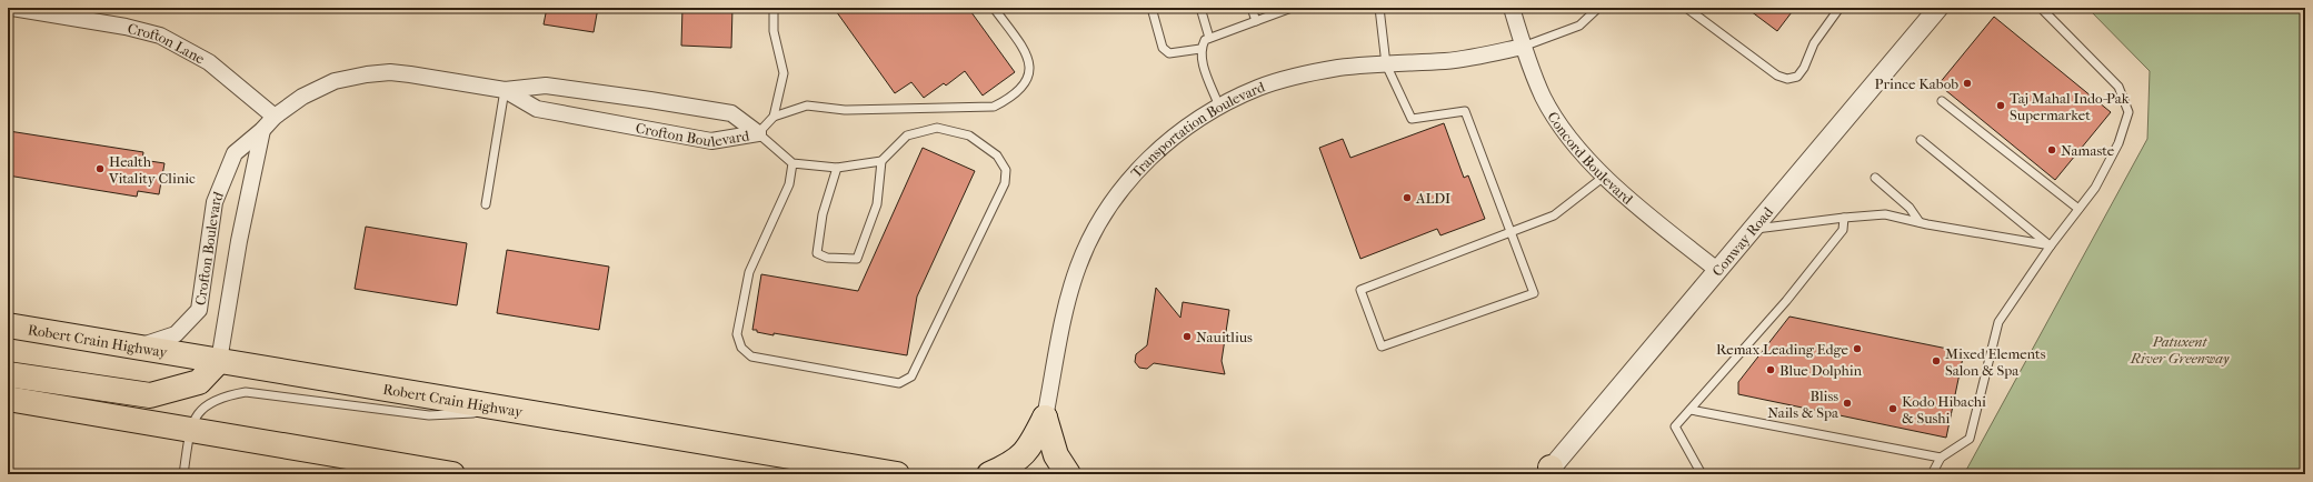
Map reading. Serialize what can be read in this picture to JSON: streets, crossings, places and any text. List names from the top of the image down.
{
  "streets": {
    "highway": ["Robert Crain Highway"],
    "street": [
      "Crofton Lane",
      "Crofton Boulevard",
      "Transportation Boulevard",
      "Concord Boulevard",
      "Conway Road"
    ]
  },
  "crossings": [
    ["Crofton Lane", "Crofton Boulevard"],
    ["Crofton Boulevard", "Robert Crain Highway"],
    ["Transportation Boulevard", "Concord Boulevard"],
    ["Concord Boulevard", "Conway Road"]
  ],
  "parks": ["Patuxent River Greenway"],
  "places": [
    "Prince Kabob",
    "Taj Mahal Indo-Pak Supermarket",
    "Namaste",
    "Health Vitality Clinic",
    "ALDI",
    "Nauitlius",
    "Remax Leading Edge",
    "Mixed Elements Salon & Spa",
    "Blue Dolphin",
    "Bliss Nails & Spa",
    "Kodo Hibachi & Sushi"
  ]
}
